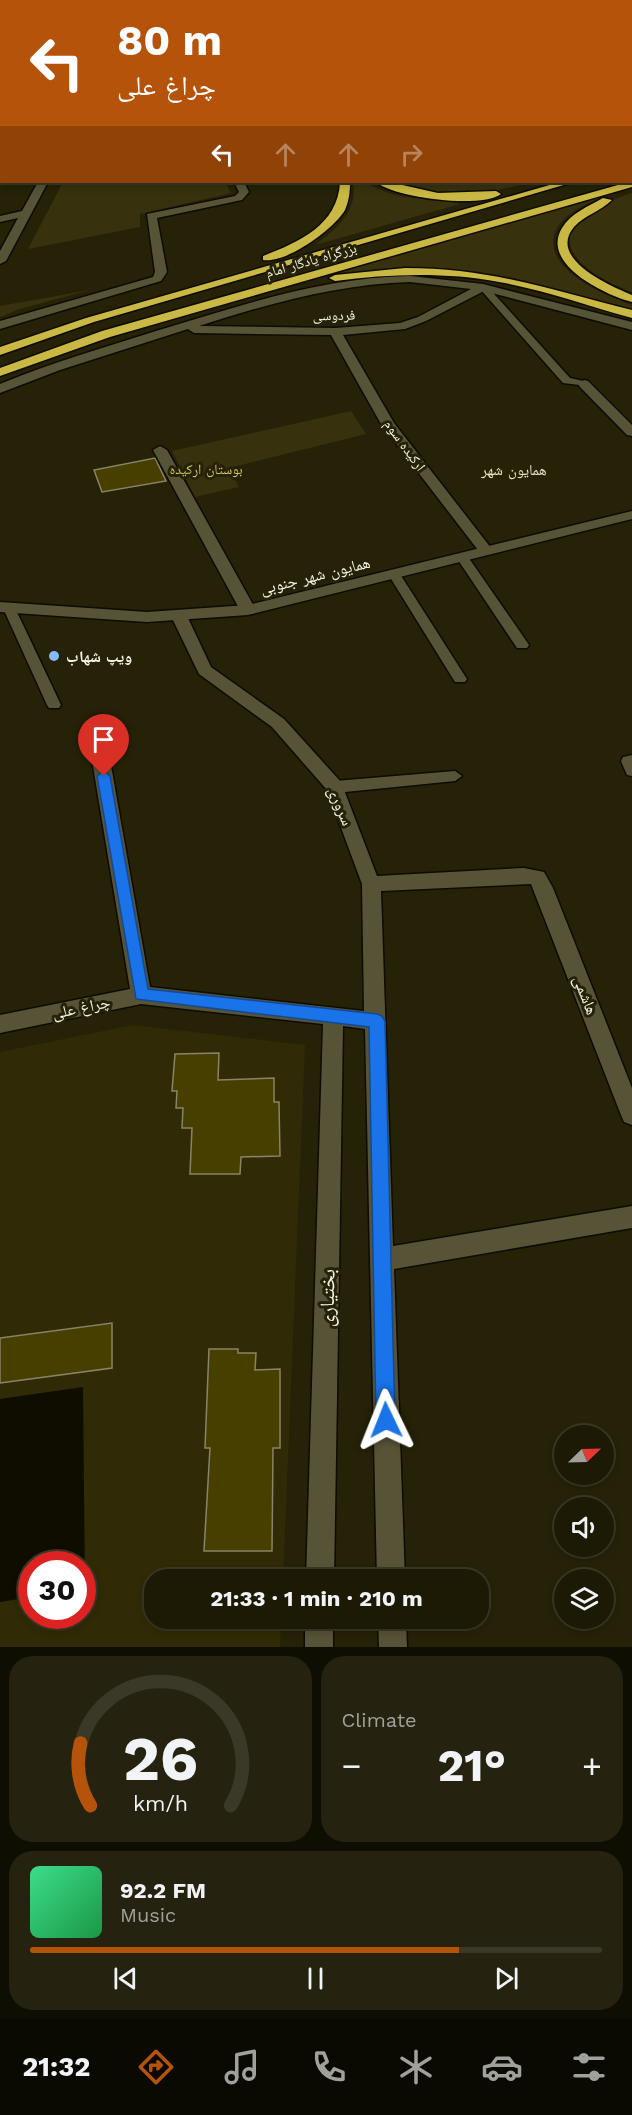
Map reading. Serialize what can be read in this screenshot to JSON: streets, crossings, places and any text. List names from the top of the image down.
{
  "streets": {
    "highway": ["بزرگراه یادگار امام"],
    "street": [
      "فردوسی",
      "ارکیده سوم",
      "همایون‌ شهر جنوبی",
      "سروری",
      "هاشمی",
      "چراغ‌ علی",
      "بختیاری"
    ]
  },
  "crossings": [
    ["فردوسی", "ارکیده سوم"],
    ["ارکیده سوم", "همایون‌ شهر جنوبی"],
    ["همایون‌ شهر جنوبی", "سروری"],
    ["سروری", "هاشمی"],
    ["سروری", "چراغ‌ علی"],
    ["چراغ‌ علی", "بختیاری"]
  ],
  "districts": ["همایون شهر"],
  "parks": ["بوستان ارکیده"],
  "places": ["ویپ شهاب"],
  "north": "top right",
  "page": {
    "turn": ["80 m", "چراغ‌ علی"],
    "limit": "30",
    "trip": "21:33 · 1 min · 210 m",
    "tile": "Climate",
    "heat": ["−", "21°", "+"],
    "song": ["92.2 FM", "Music"],
    "tabs": "21:32",
    "gauge": ["26", "km/h"]
  }
}
